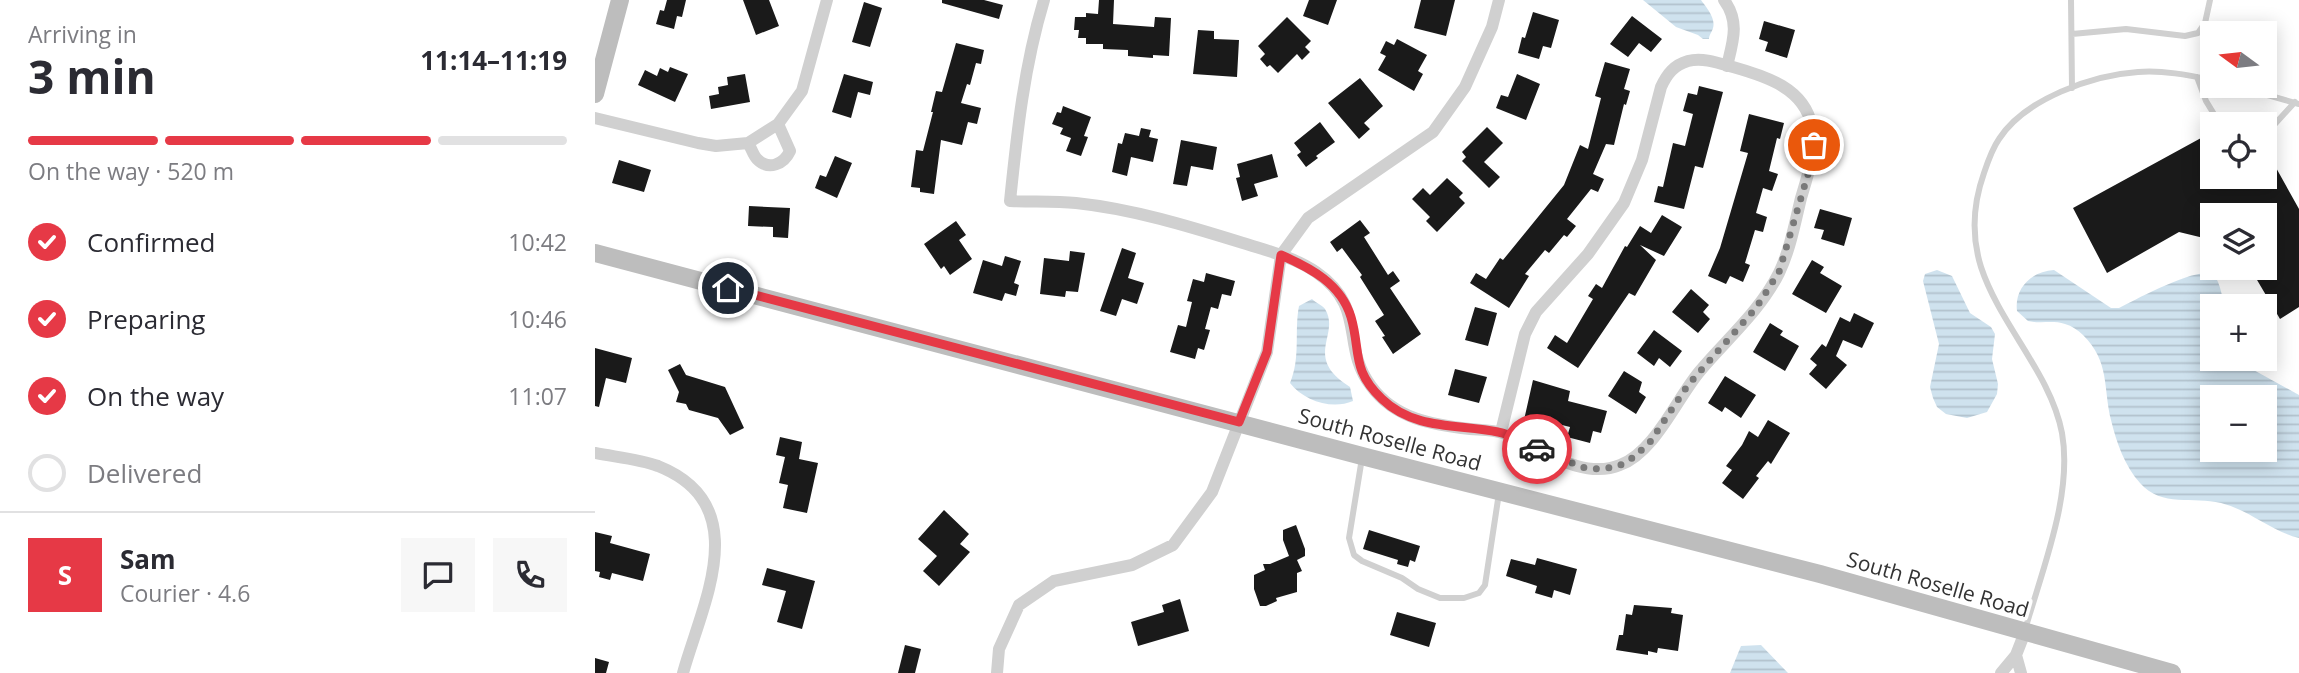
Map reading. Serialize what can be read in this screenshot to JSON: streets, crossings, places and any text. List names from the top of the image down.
{
  "streets": {
    "main road": ["South Roselle Road"]
  },
  "north": "left",
  "page": {
    "heading": ["3 min", "Arriving in", "11:14–11:19"],
    "panel": ["Sam", "Courier · 4.6"],
    "map_buttons": ["+", "−"],
    "bar": "On the way · 520 m",
    "list": [
      ["Confirmed", "10:42"],
      ["Preparing", "10:46"],
      ["On the way", "11:07"],
      "Delivered"
    ],
    "round": "S"
  }
}
